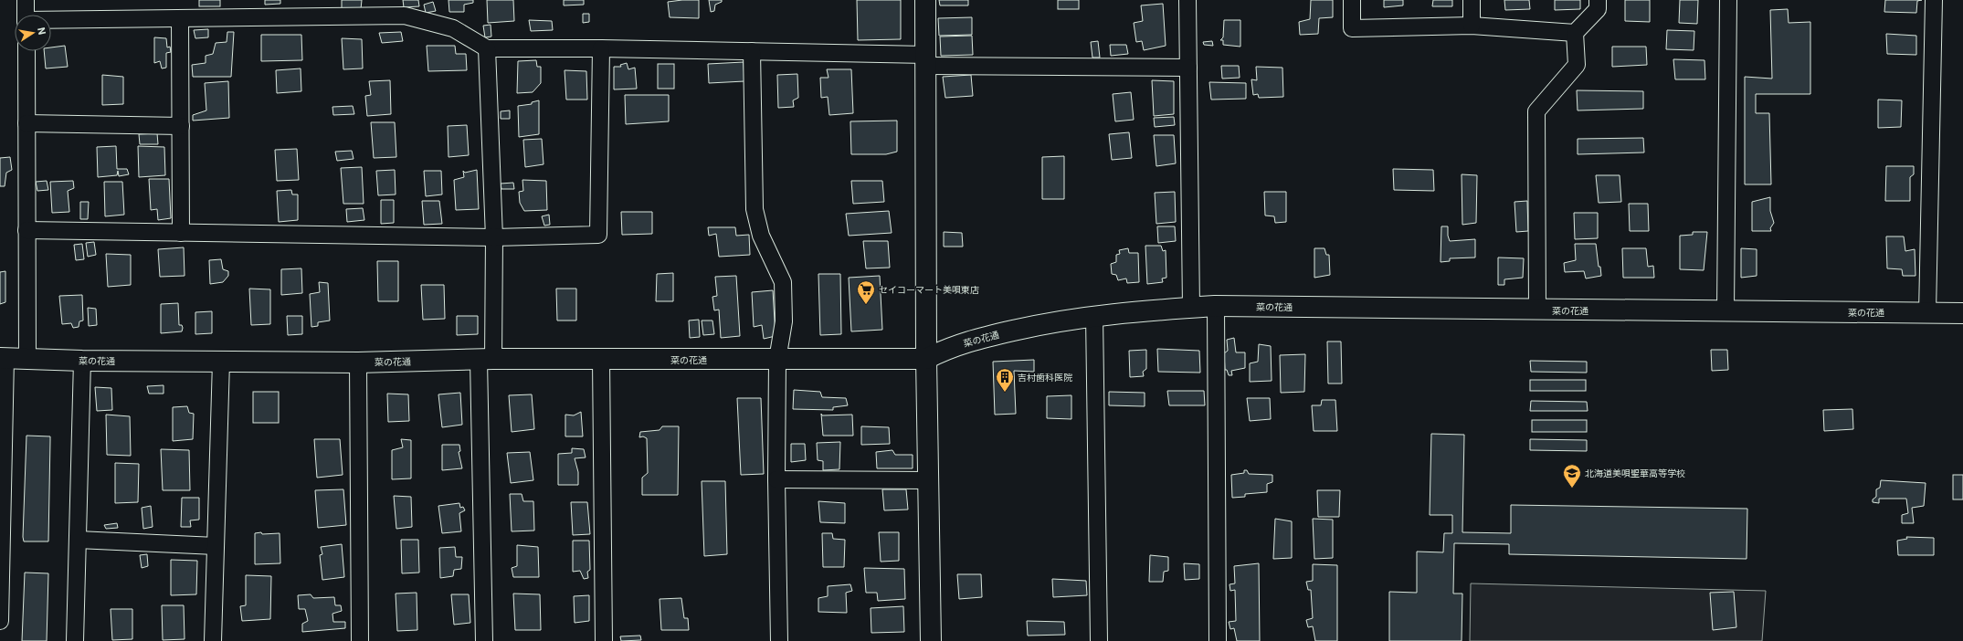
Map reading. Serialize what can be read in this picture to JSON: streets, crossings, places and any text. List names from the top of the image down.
{
  "streets": {
    "street": ["菜の花通"]
  },
  "places": {
    "supermarket": ["セイコーマート美唄東店"],
    "building": ["吉村歯科医院"],
    "school or university": ["北海道美唄聖華高等学校"]
  },
  "north": "right"
}
